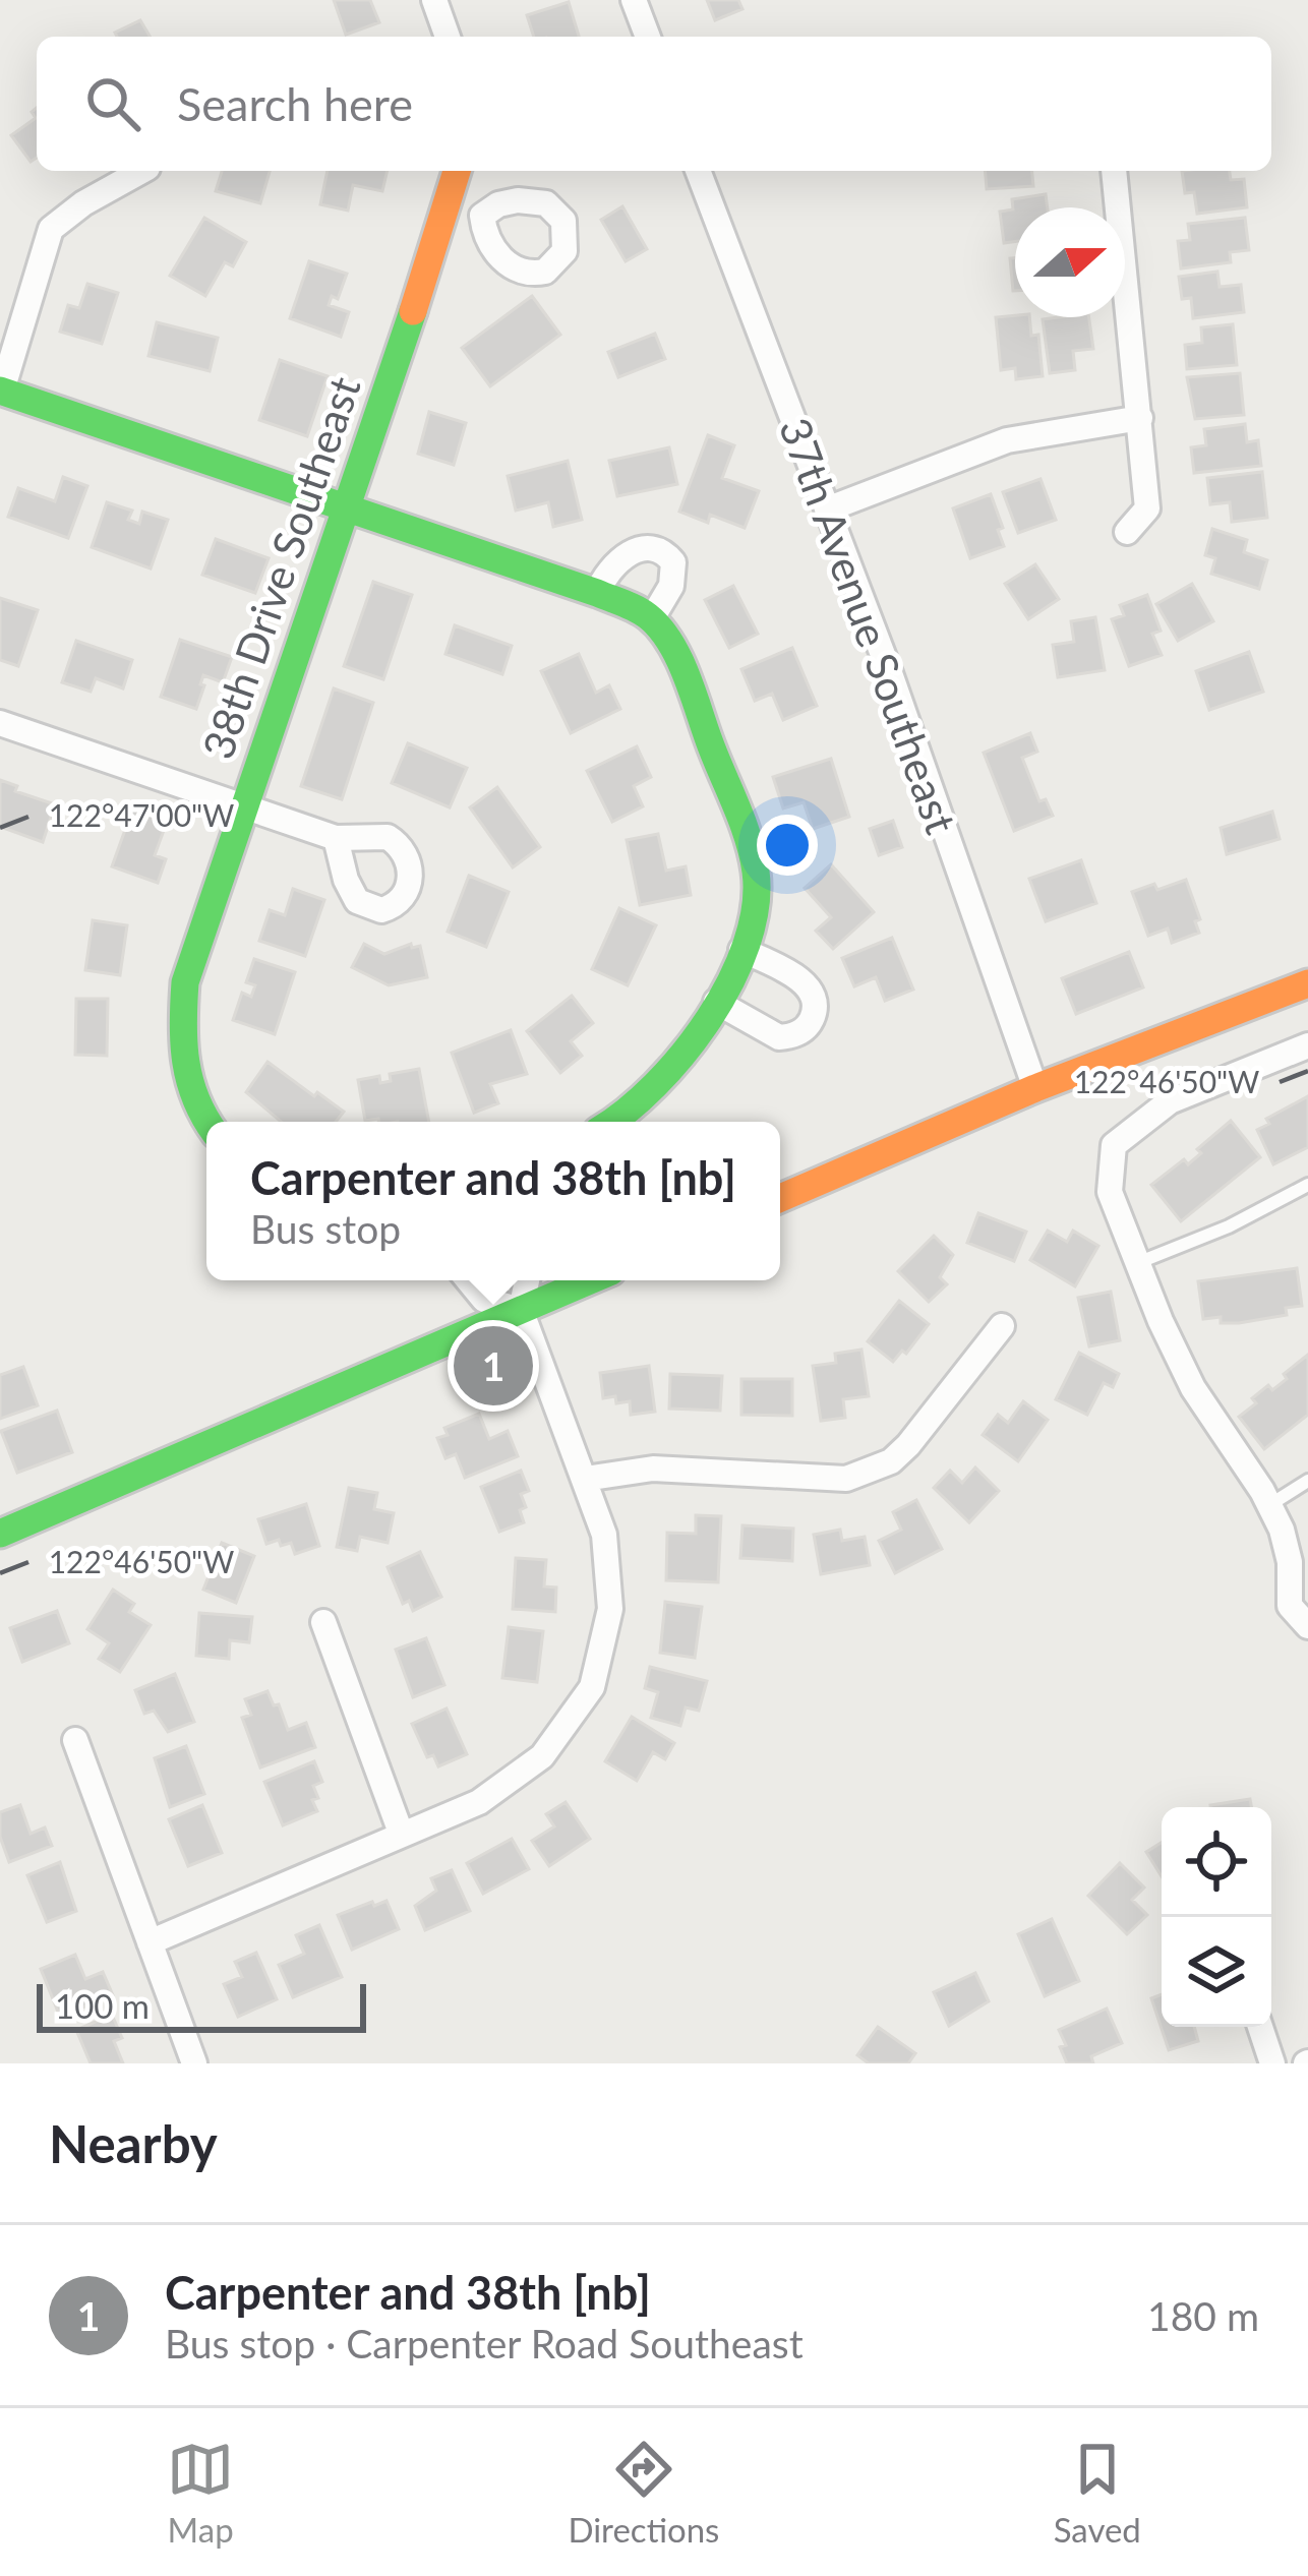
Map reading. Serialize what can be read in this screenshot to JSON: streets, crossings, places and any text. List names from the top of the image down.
{
  "streets": {
    "street": ["38th Drive Southeast", "37th Avenue Southeast"]
  },
  "scale_bar": "100 m",
  "north": "right",
  "page": {
    "search": "Search here",
    "popup": ["Carpenter and 38th [nb]", "Bus stop"],
    "pins": "1",
    "scale": "100 m",
    "heading": "Nearby",
    "list": [
      {
        "mark": "1",
        "name": "Carpenter and 38th [nb]",
        "note": "Bus stop · Carpenter Road Southeast",
        "value": "180 m"
      }
    ],
    "nav": ["Map", "Directions", "Saved"]
  },
  "coordinates": ["122°47'00\"W", "122°46'50\"W"]
}
